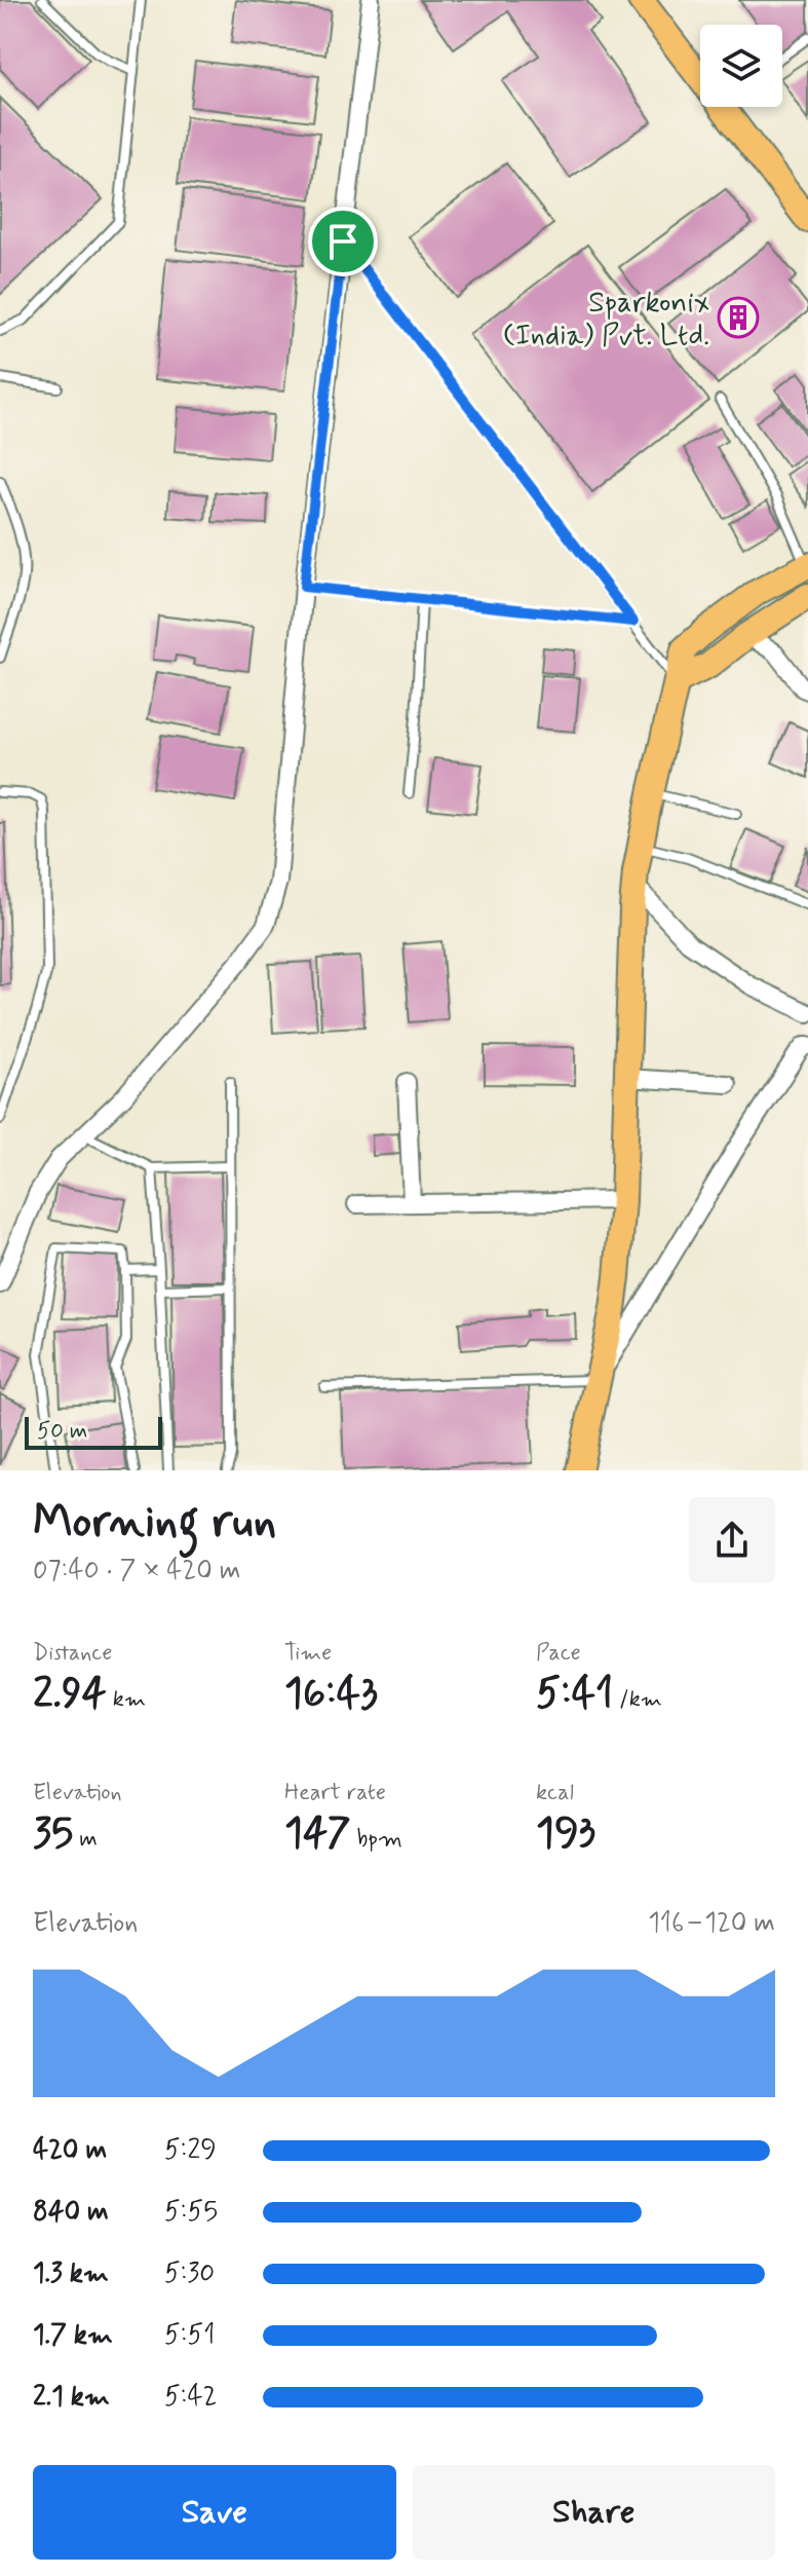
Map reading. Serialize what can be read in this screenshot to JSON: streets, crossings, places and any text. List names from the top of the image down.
{
  "places": {
    "building": ["Sparkonix (India) Pvt. Ltd."]
  },
  "scale_bar": "50 m",
  "page": {
    "scale": "50 m",
    "heading": ["Morning run", "07:40 · 7 × 420 m"],
    "stats": [
      ["Distance", "2.94 km"],
      ["Time", "16:43"],
      ["Pace", "5:41 /km"],
      ["Elevation", "35 m"],
      ["Heart rate", "147 bpm"],
      ["kcal", "193"]
    ],
    "chart": ["Elevation", "116–120 m"],
    "list": [
      {
        "name": "420 m",
        "note": "5:29"
      },
      {
        "name": "840 m",
        "note": "5:55"
      },
      {
        "name": "1.3 km",
        "note": "5:30"
      },
      {
        "name": "1.7 km",
        "note": "5:51"
      },
      {
        "name": "2.1 km",
        "note": "5:42"
      }
    ],
    "buttons": ["Save", "Share"]
  }
}
